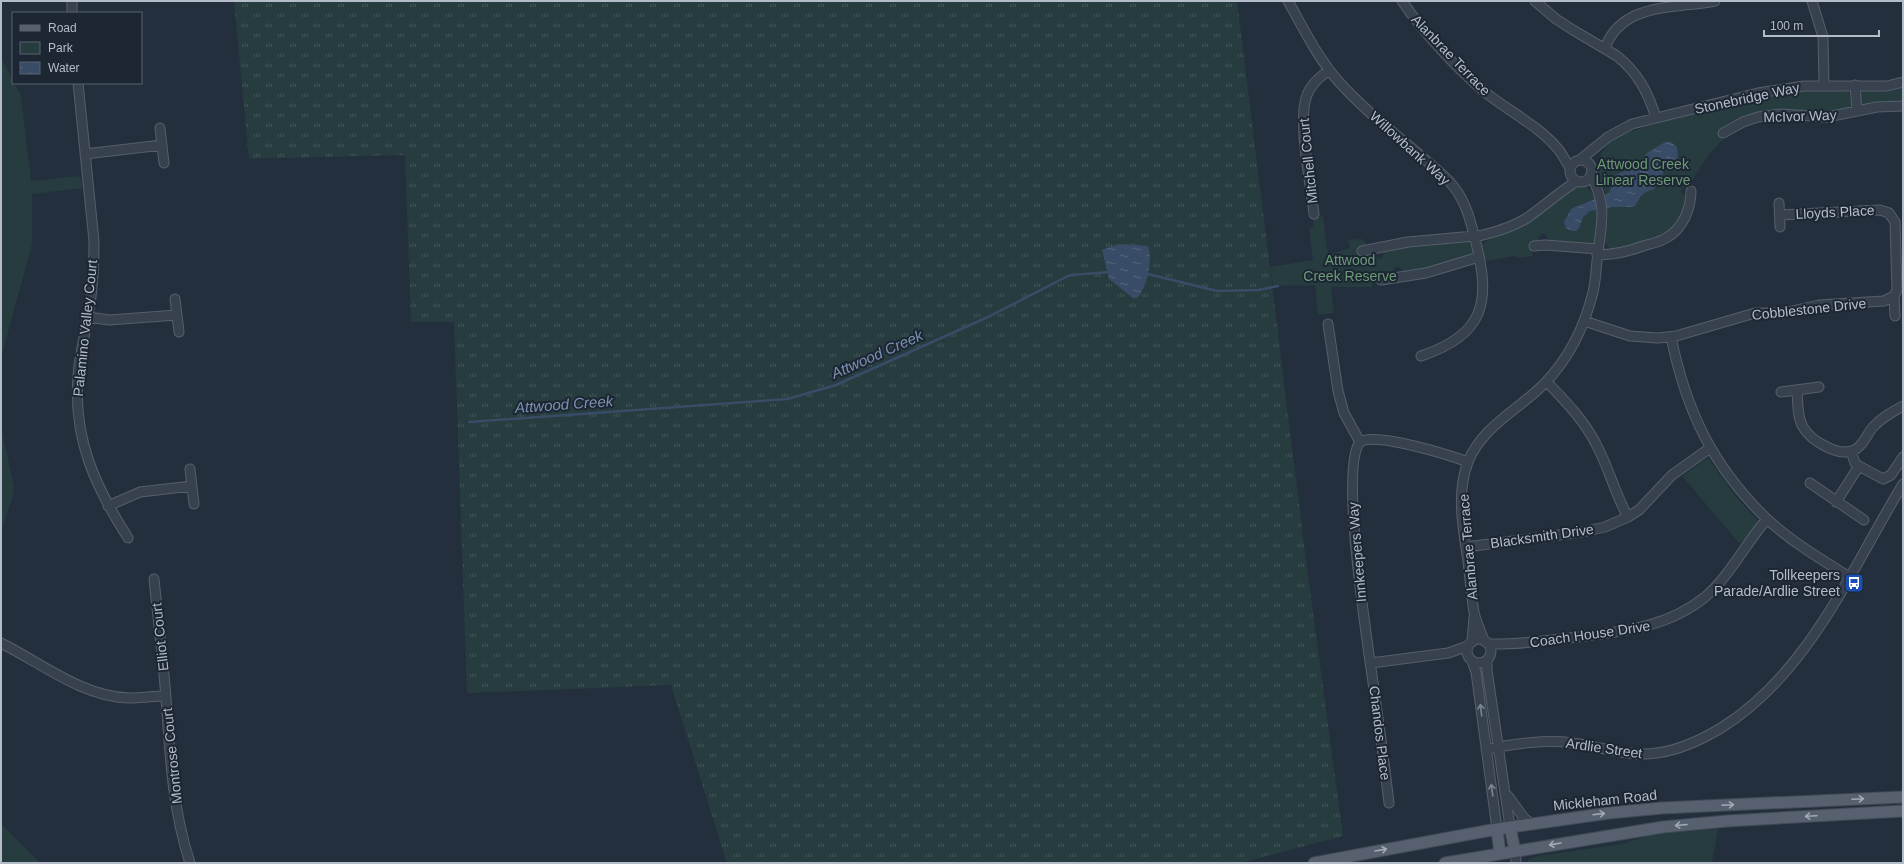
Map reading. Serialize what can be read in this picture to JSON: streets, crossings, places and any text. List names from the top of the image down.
{
  "streets": {
    "main road": ["Mickleham Road"],
    "street": [
      "Alanbrae Terrace",
      "Stonebridge Way",
      "McIvor Way",
      "Willowbank Way",
      "Mitchell Court",
      "Lloyds Place",
      "Cobblestone Drive",
      "Palamino Valley Court",
      "Blacksmith Drive",
      "Innkeepers Way",
      "Coach House Drive",
      "Elliot Court",
      "Chandos Place",
      "Ardlie Street",
      "Montrose Court"
    ]
  },
  "crossings": [
    ["Alanbrae Terrace", "Stonebridge Way"],
    ["Alanbrae Terrace", "Cobblestone Drive"],
    ["Alanbrae Terrace", "Blacksmith Drive"],
    ["Alanbrae Terrace", "Coach House Drive"],
    ["Alanbrae Terrace", "Ardlie Street"],
    ["Alanbrae Terrace", "Mickleham Road"],
    ["Stonebridge Way", "McIvor Way"],
    ["Stonebridge Way", "Willowbank Way"],
    ["Willowbank Way", "Mitchell Court"],
    ["Lloyds Place", "Cobblestone Drive"],
    ["Innkeepers Way", "Chandos Place"],
    ["Elliot Court", "Montrose Court"]
  ],
  "water": ["Attwood Creek"],
  "parks": ["Attwood Creek Linear Reserve", "Attwood Creek Reserve"],
  "places": {
    "bus stop": ["Tollkeepers Parade/Ardlie Street"]
  },
  "legend": ["Road", "Park", "Water"],
  "scale_bar": "100 m"
}
